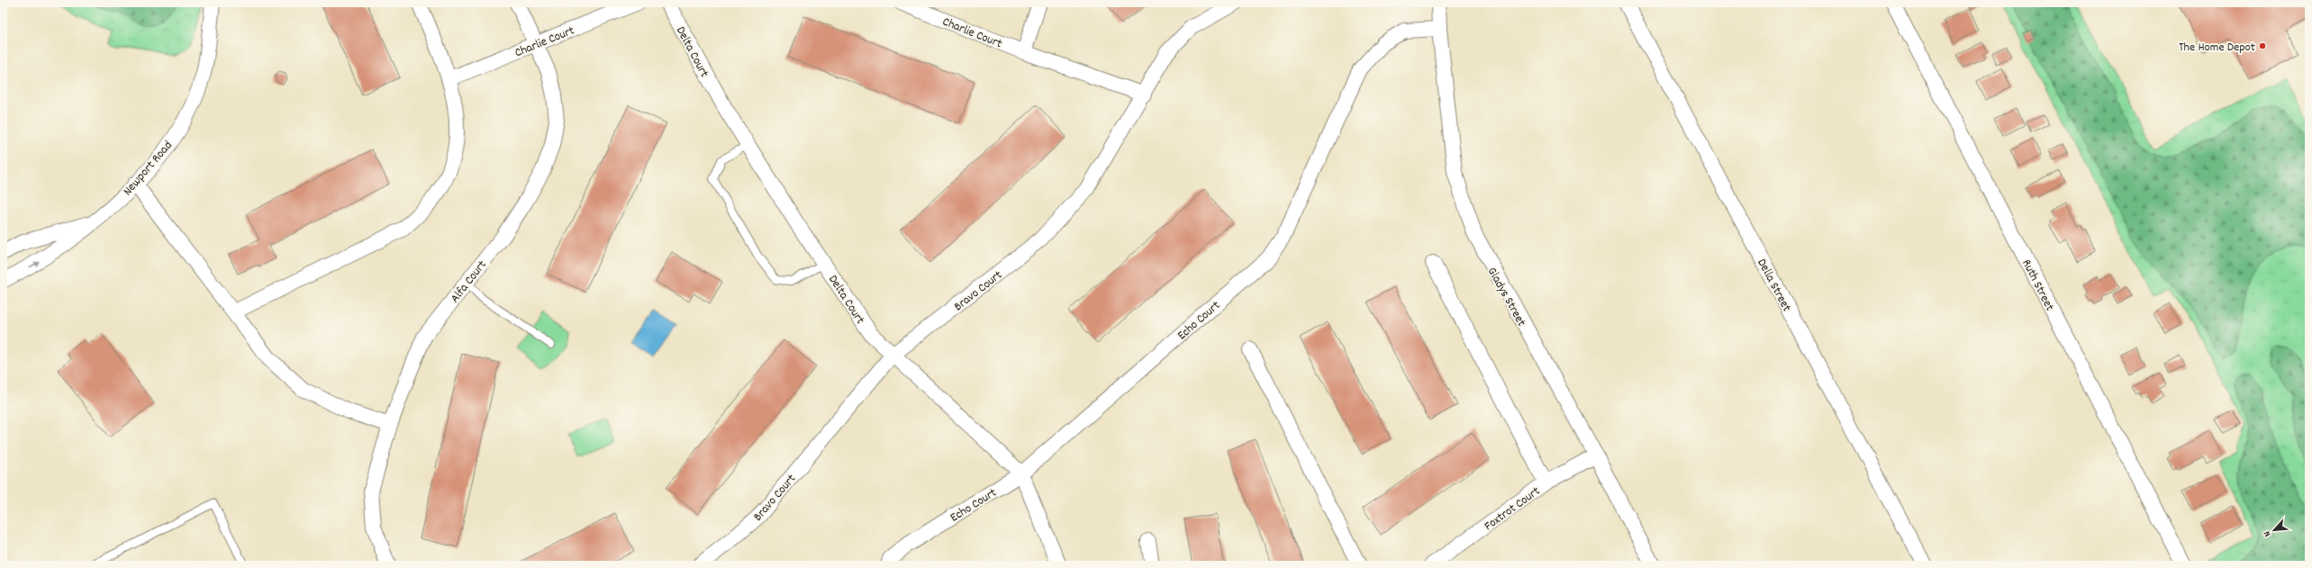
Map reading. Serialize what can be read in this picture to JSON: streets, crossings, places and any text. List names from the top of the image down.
{
  "streets": {
    "street": [
      "Charlie Court",
      "Delta Court",
      "Newport Road",
      "Alfa Court",
      "Della Street",
      "Ruth Street",
      "Bravo Court",
      "Gladys Street",
      "Echo Court",
      "Foxtrot Court"
    ]
  },
  "crossings": [
    ["Charlie Court", "Alfa Court"],
    ["Charlie Court", "Bravo Court"],
    ["Delta Court", "Bravo Court"],
    ["Delta Court", "Echo Court"],
    ["Gladys Street", "Echo Court"],
    ["Gladys Street", "Foxtrot Court"]
  ],
  "places": ["The Home Depot"],
  "north": "bottom left"
}
